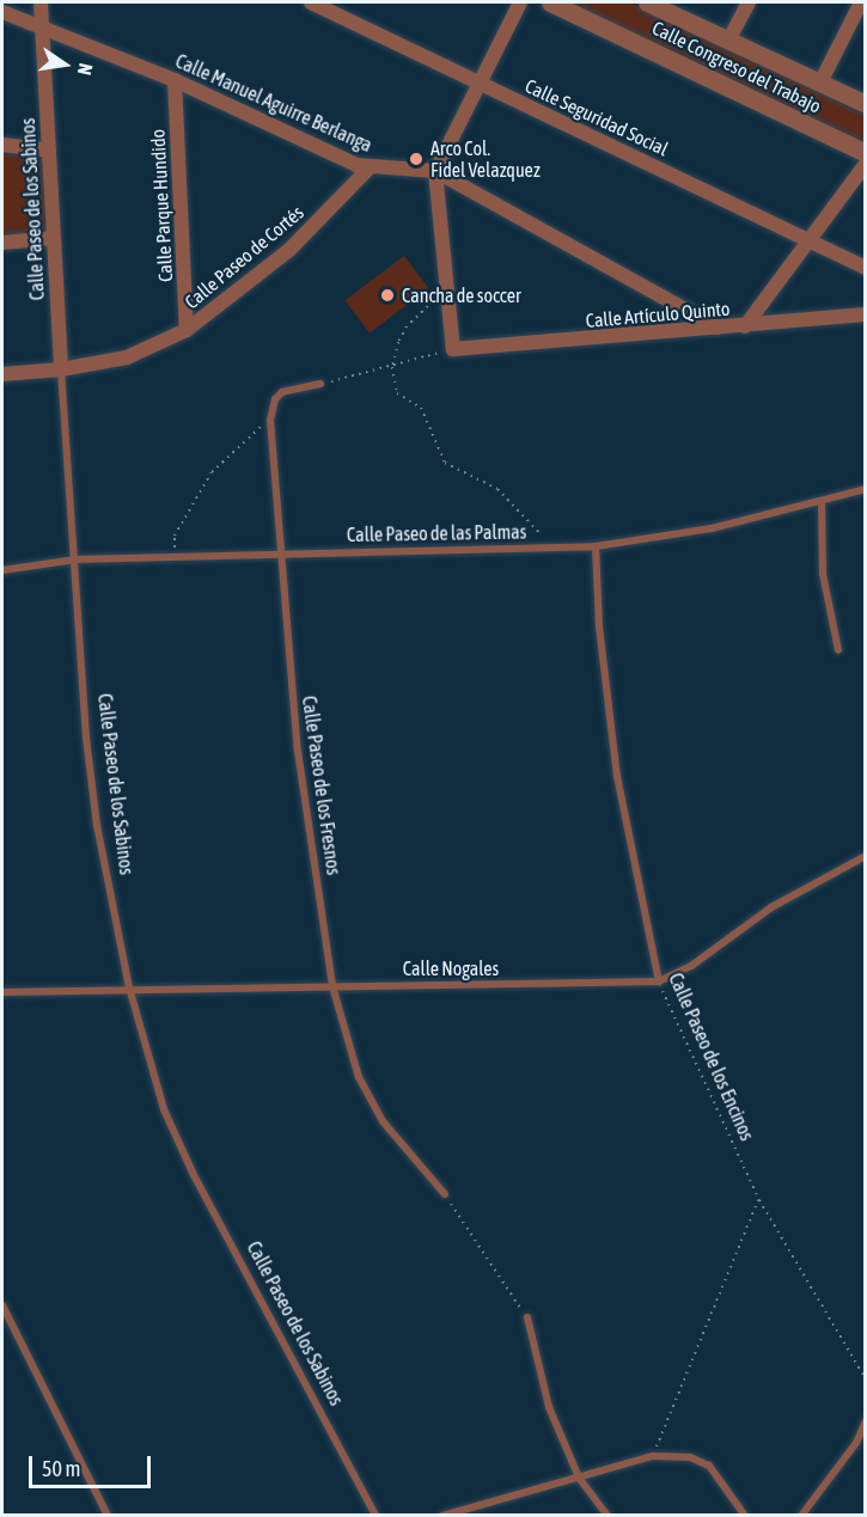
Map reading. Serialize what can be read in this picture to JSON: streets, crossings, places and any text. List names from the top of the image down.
{
  "streets": {
    "street": [
      "Calle Congreso del Trabajo",
      "Calle Manuel Aguirre Berlanga",
      "Calle Seguridad Social",
      "Calle Parque Hundido",
      "Calle Paseo de los Sabinos",
      "Calle Paseo de Cortés",
      "Calle Artículo Quinto"
    ],
    "lane": [
      "Calle Paseo de las Palmas",
      "Calle Paseo de los Fresnos",
      "Calle Nogales",
      "Calle Paseo de los Encinos"
    ]
  },
  "crossings": [
    ["Calle Manuel Aguirre Berlanga", "Calle Parque Hundido"],
    ["Calle Manuel Aguirre Berlanga", "Calle Paseo de los Sabinos"],
    ["Calle Manuel Aguirre Berlanga", "Calle Paseo de Cortés"],
    ["Calle Manuel Aguirre Berlanga", "Calle Artículo Quinto"],
    ["Calle Parque Hundido", "Calle Paseo de Cortés"],
    ["Calle Paseo de los Sabinos", "Calle Paseo de Cortés"],
    ["Calle Paseo de los Sabinos", "Calle Paseo de las Palmas"],
    ["Calle Paseo de los Sabinos", "Calle Nogales"],
    ["Calle Paseo de las Palmas", "Calle Paseo de los Fresnos"],
    ["Calle Paseo de las Palmas", "Calle Paseo de los Encinos"],
    ["Calle Paseo de los Fresnos", "Calle Nogales"],
    ["Calle Nogales", "Calle Paseo de los Encinos"]
  ],
  "places": ["Arco Col. Fidel Velazquez", "Cancha de soccer"],
  "scale_bar": "50 m",
  "north": "right"
}
